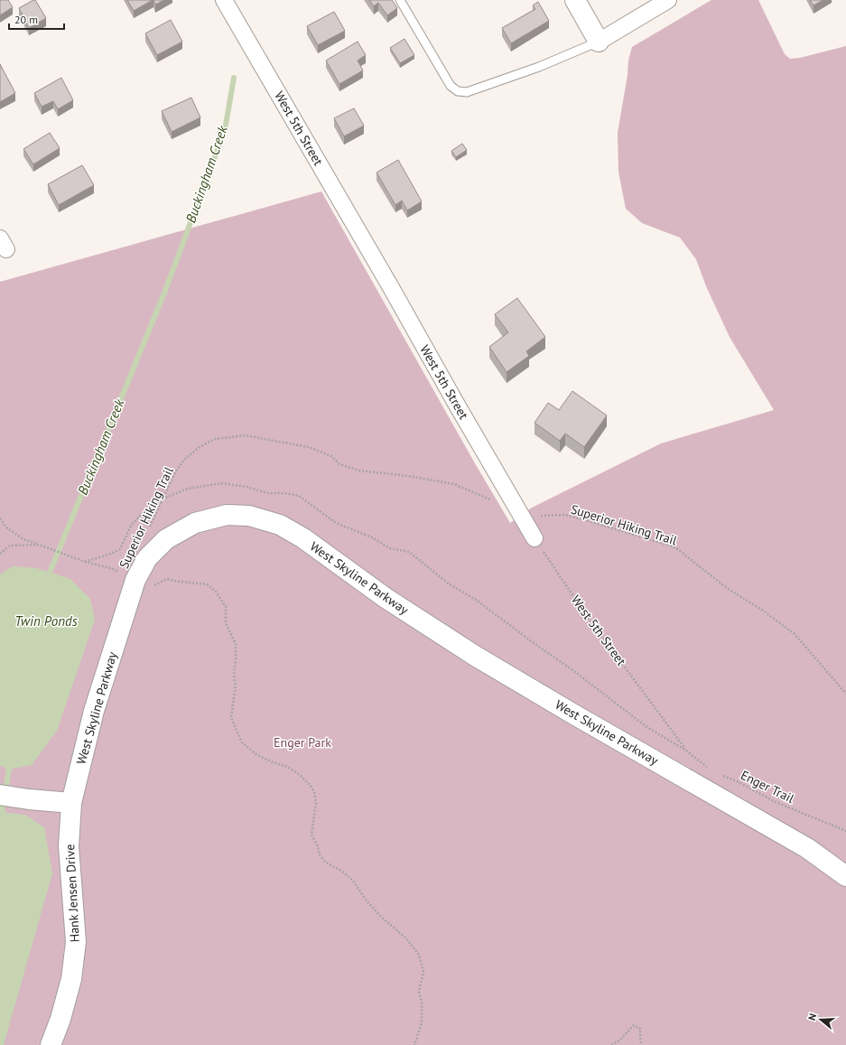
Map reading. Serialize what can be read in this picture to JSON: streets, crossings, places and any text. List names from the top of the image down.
{
  "streets": {
    "street": ["West 5th Street", "West Skyline Parkway", "Hank Jensen Drive"],
    "path": ["Superior Hiking Trail", "Enger Trail"]
  },
  "crossings": [
    ["West 5th Street", "Superior Hiking Trail"],
    ["Superior Hiking Trail", "West Skyline Parkway"],
    ["West Skyline Parkway", "Hank Jensen Drive"]
  ],
  "water": ["Buckingham Creek", "Twin Ponds"],
  "parks": ["Enger Park"],
  "scale_bar": "20 m",
  "north": "left"
}
